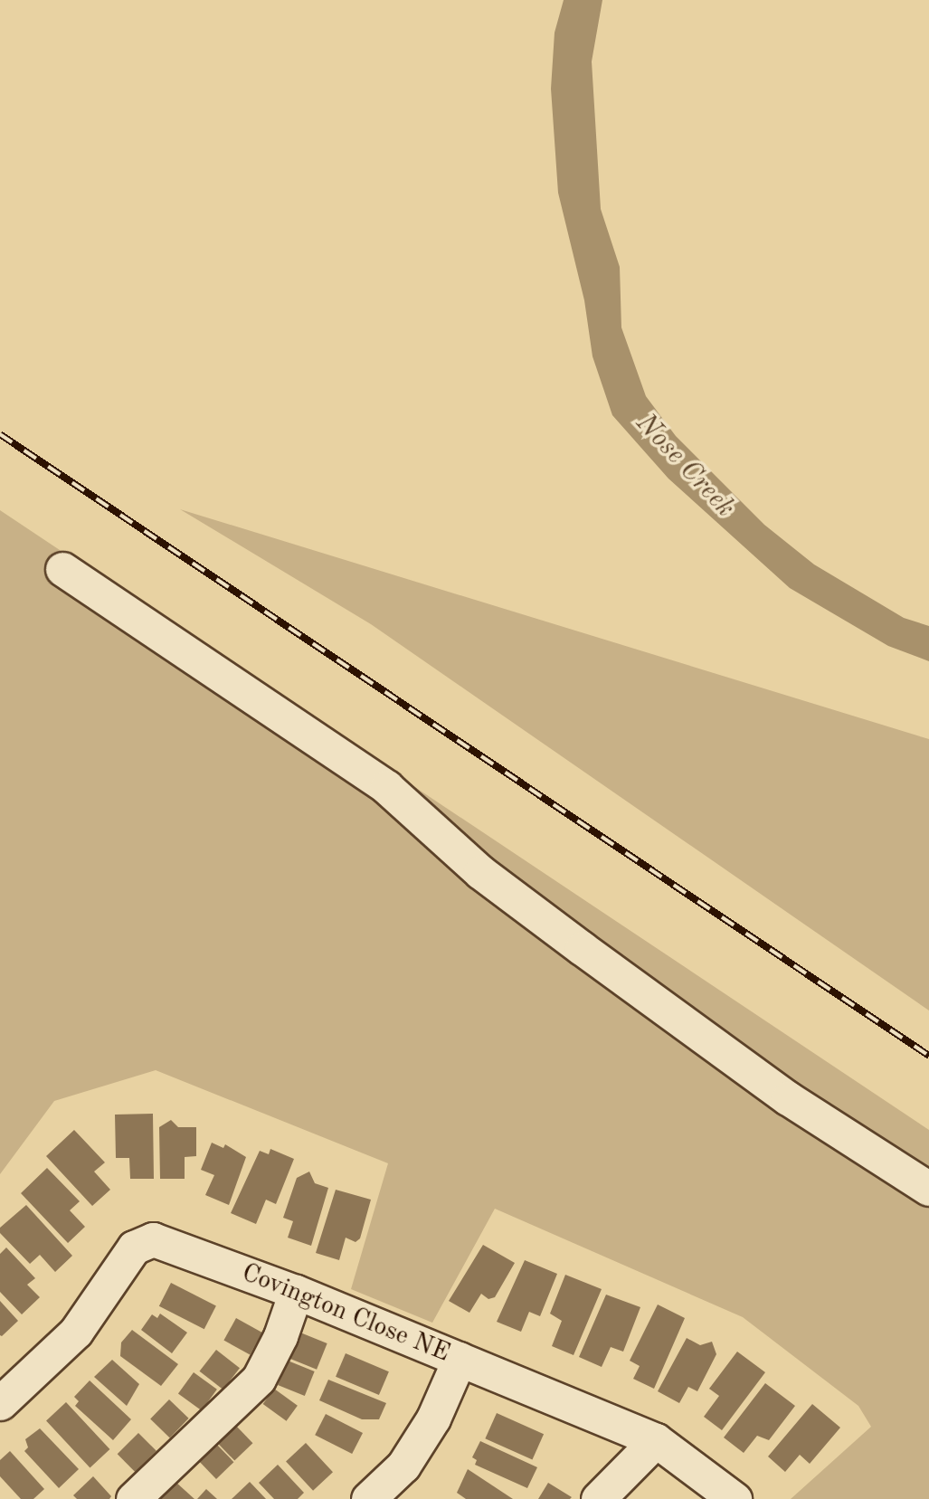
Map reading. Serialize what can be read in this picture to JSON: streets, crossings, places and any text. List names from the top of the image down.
{
  "streets": {
    "street": ["Covington Close NE"]
  },
  "water": ["Nose Creek"]
}
